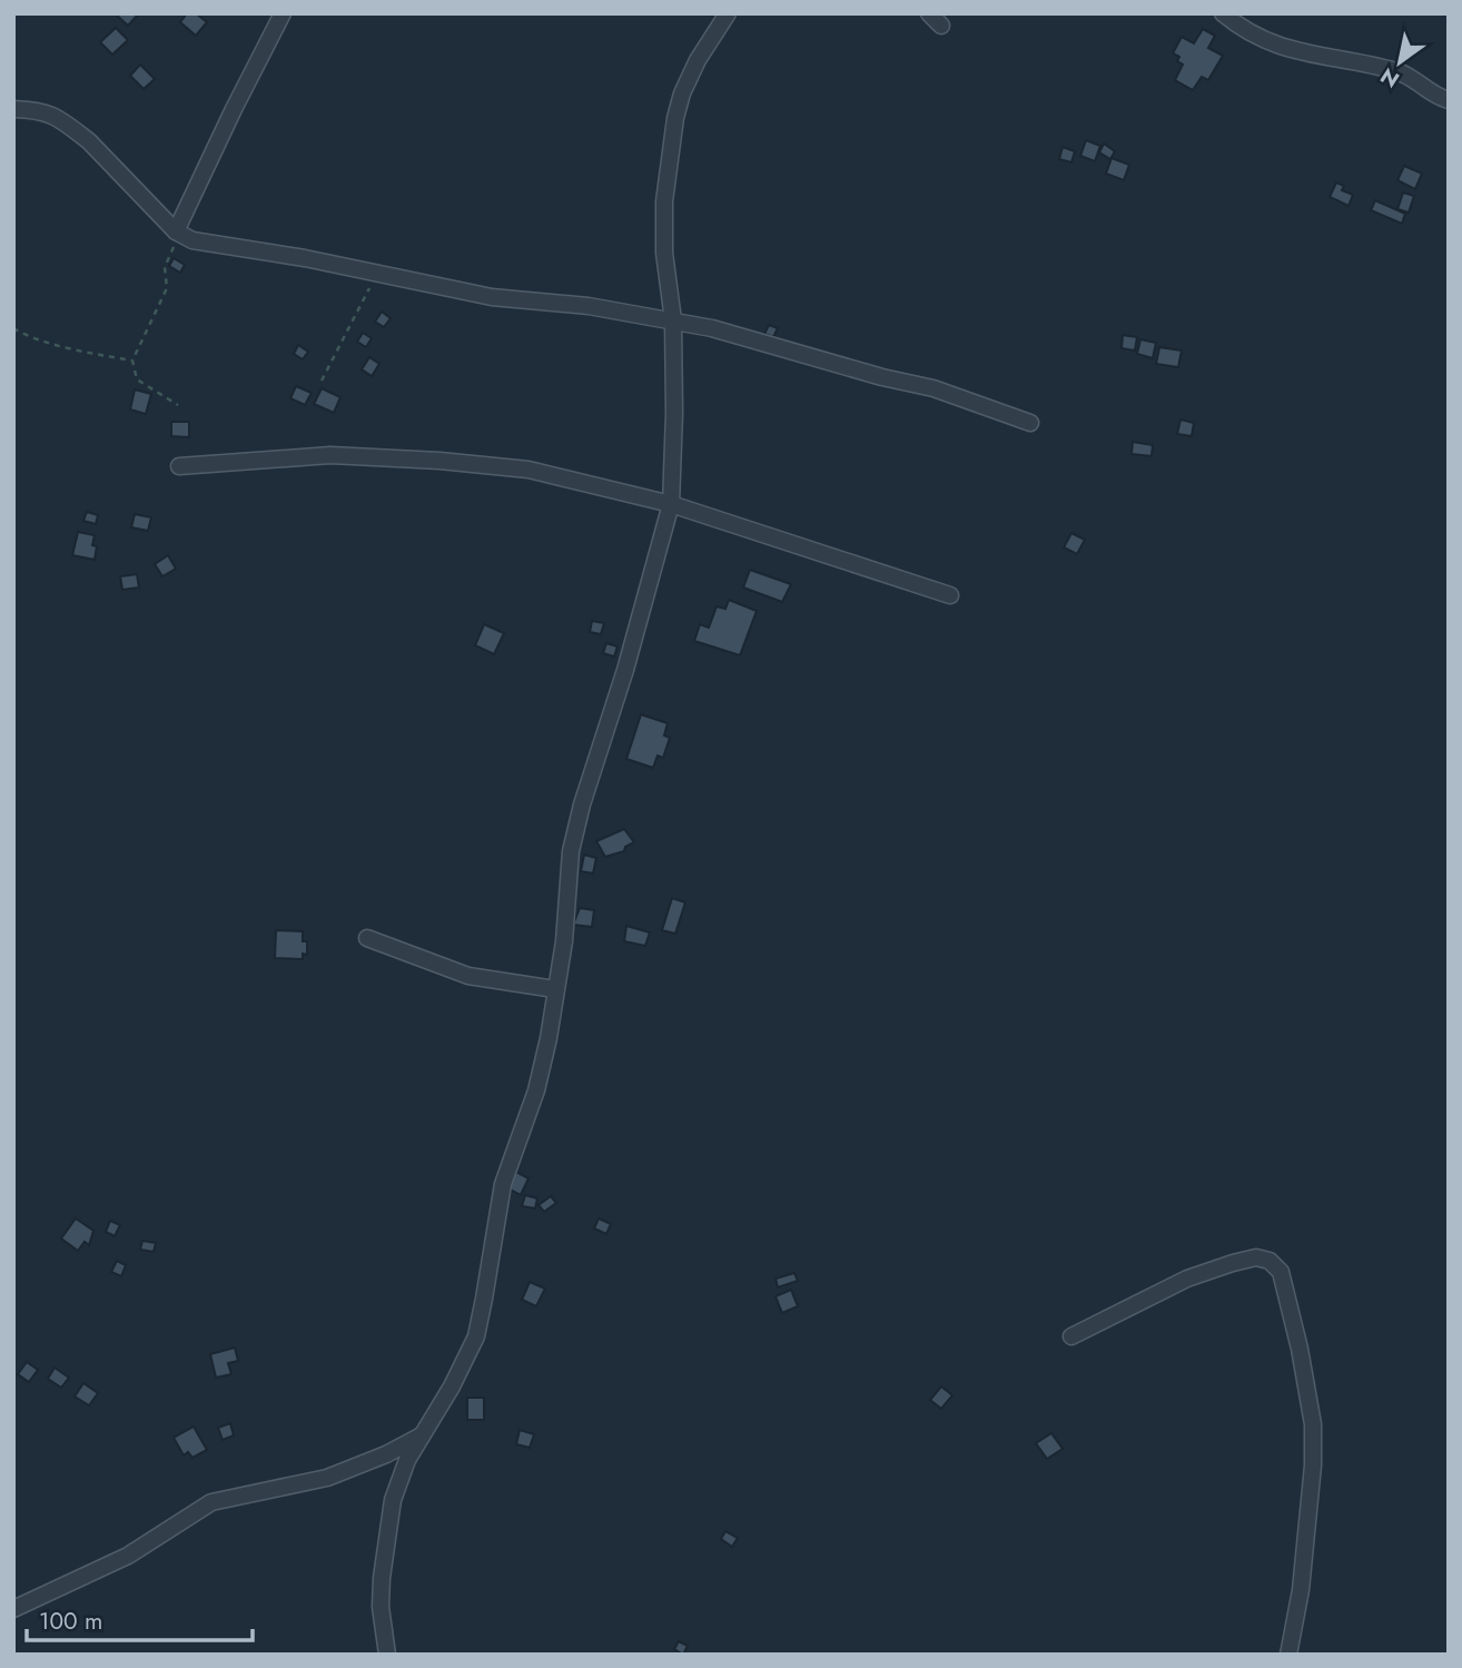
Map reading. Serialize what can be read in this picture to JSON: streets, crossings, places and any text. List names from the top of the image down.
{
  "scale_bar": "100 m",
  "north": "bottom left"
}
